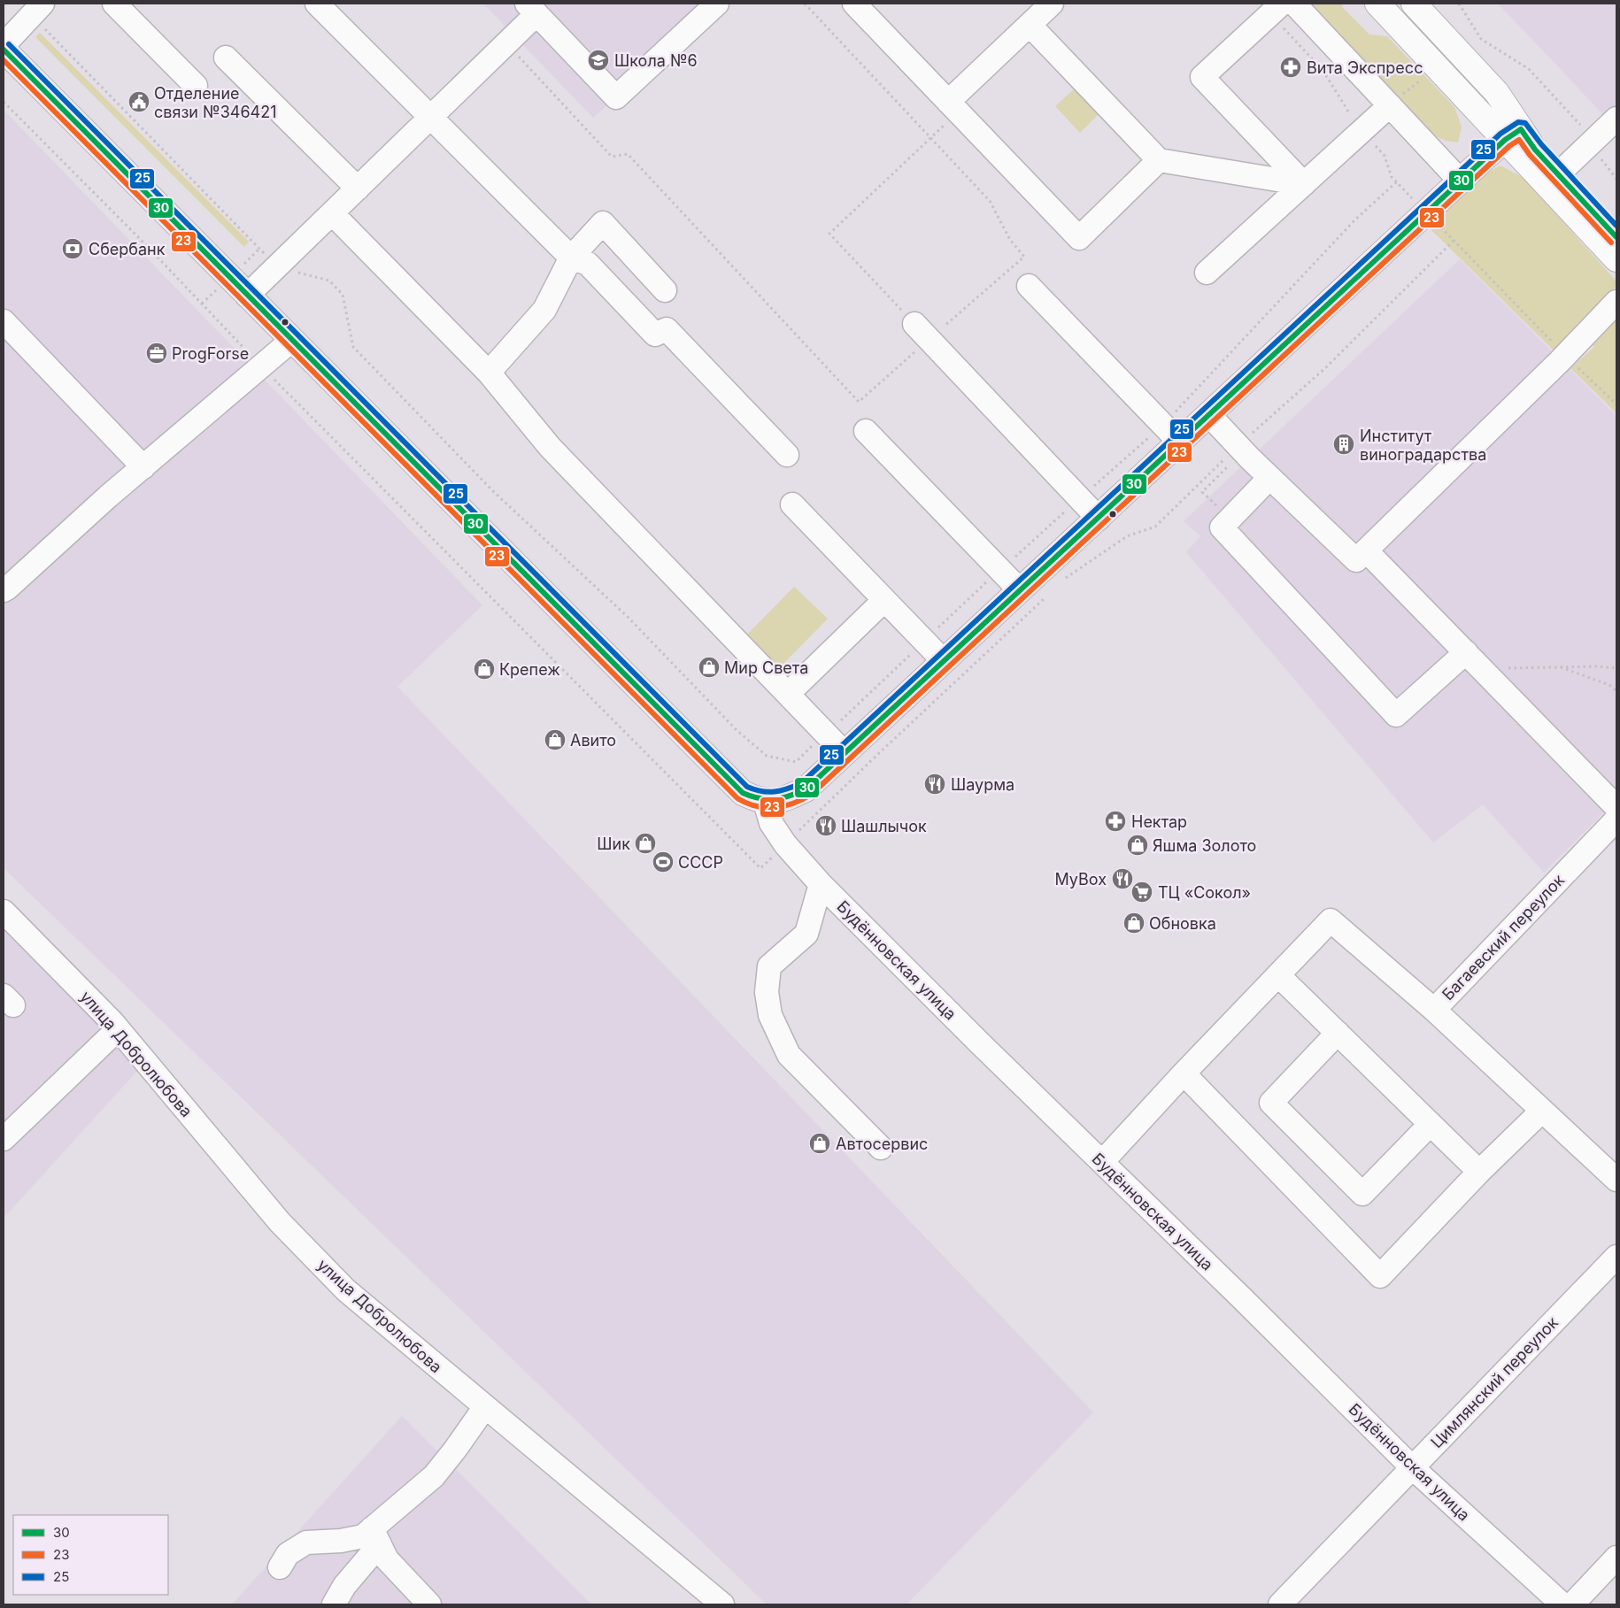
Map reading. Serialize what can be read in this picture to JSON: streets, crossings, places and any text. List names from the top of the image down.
{
  "streets": {
    "street": [
      "Багаевский переулок",
      "Будённовская улица",
      "улица Добролюбова",
      "Цимлянский переулок"
    ]
  },
  "crossings": [
    ["Будённовская улица", "Цимлянский переулок"]
  ],
  "places": {
    "school or university": ["Школа №6"],
    "pharmacy": ["Вита Экспресс", "Нектар"],
    "public building": ["Отделение связи №346421"],
    "bank": ["Сбербанк"],
    "office": ["ProgForse"],
    "building": ["Институт виноградарства"],
    "shop": [
      "Мир Света",
      "Крепеж",
      "Авито",
      "Шик",
      "Яшма Золото",
      "Обновка",
      "Автосервис"
    ],
    "restaurant": ["Шаурма", "Шашлычок", "MyBox"],
    "sports": ["СССР"],
    "supermarket": ["ТЦ «Сокол»"]
  },
  "lines": ["transit line 25", "transit line 30", "transit line 23"],
  "legend": ["30", "23", "25"]
}
